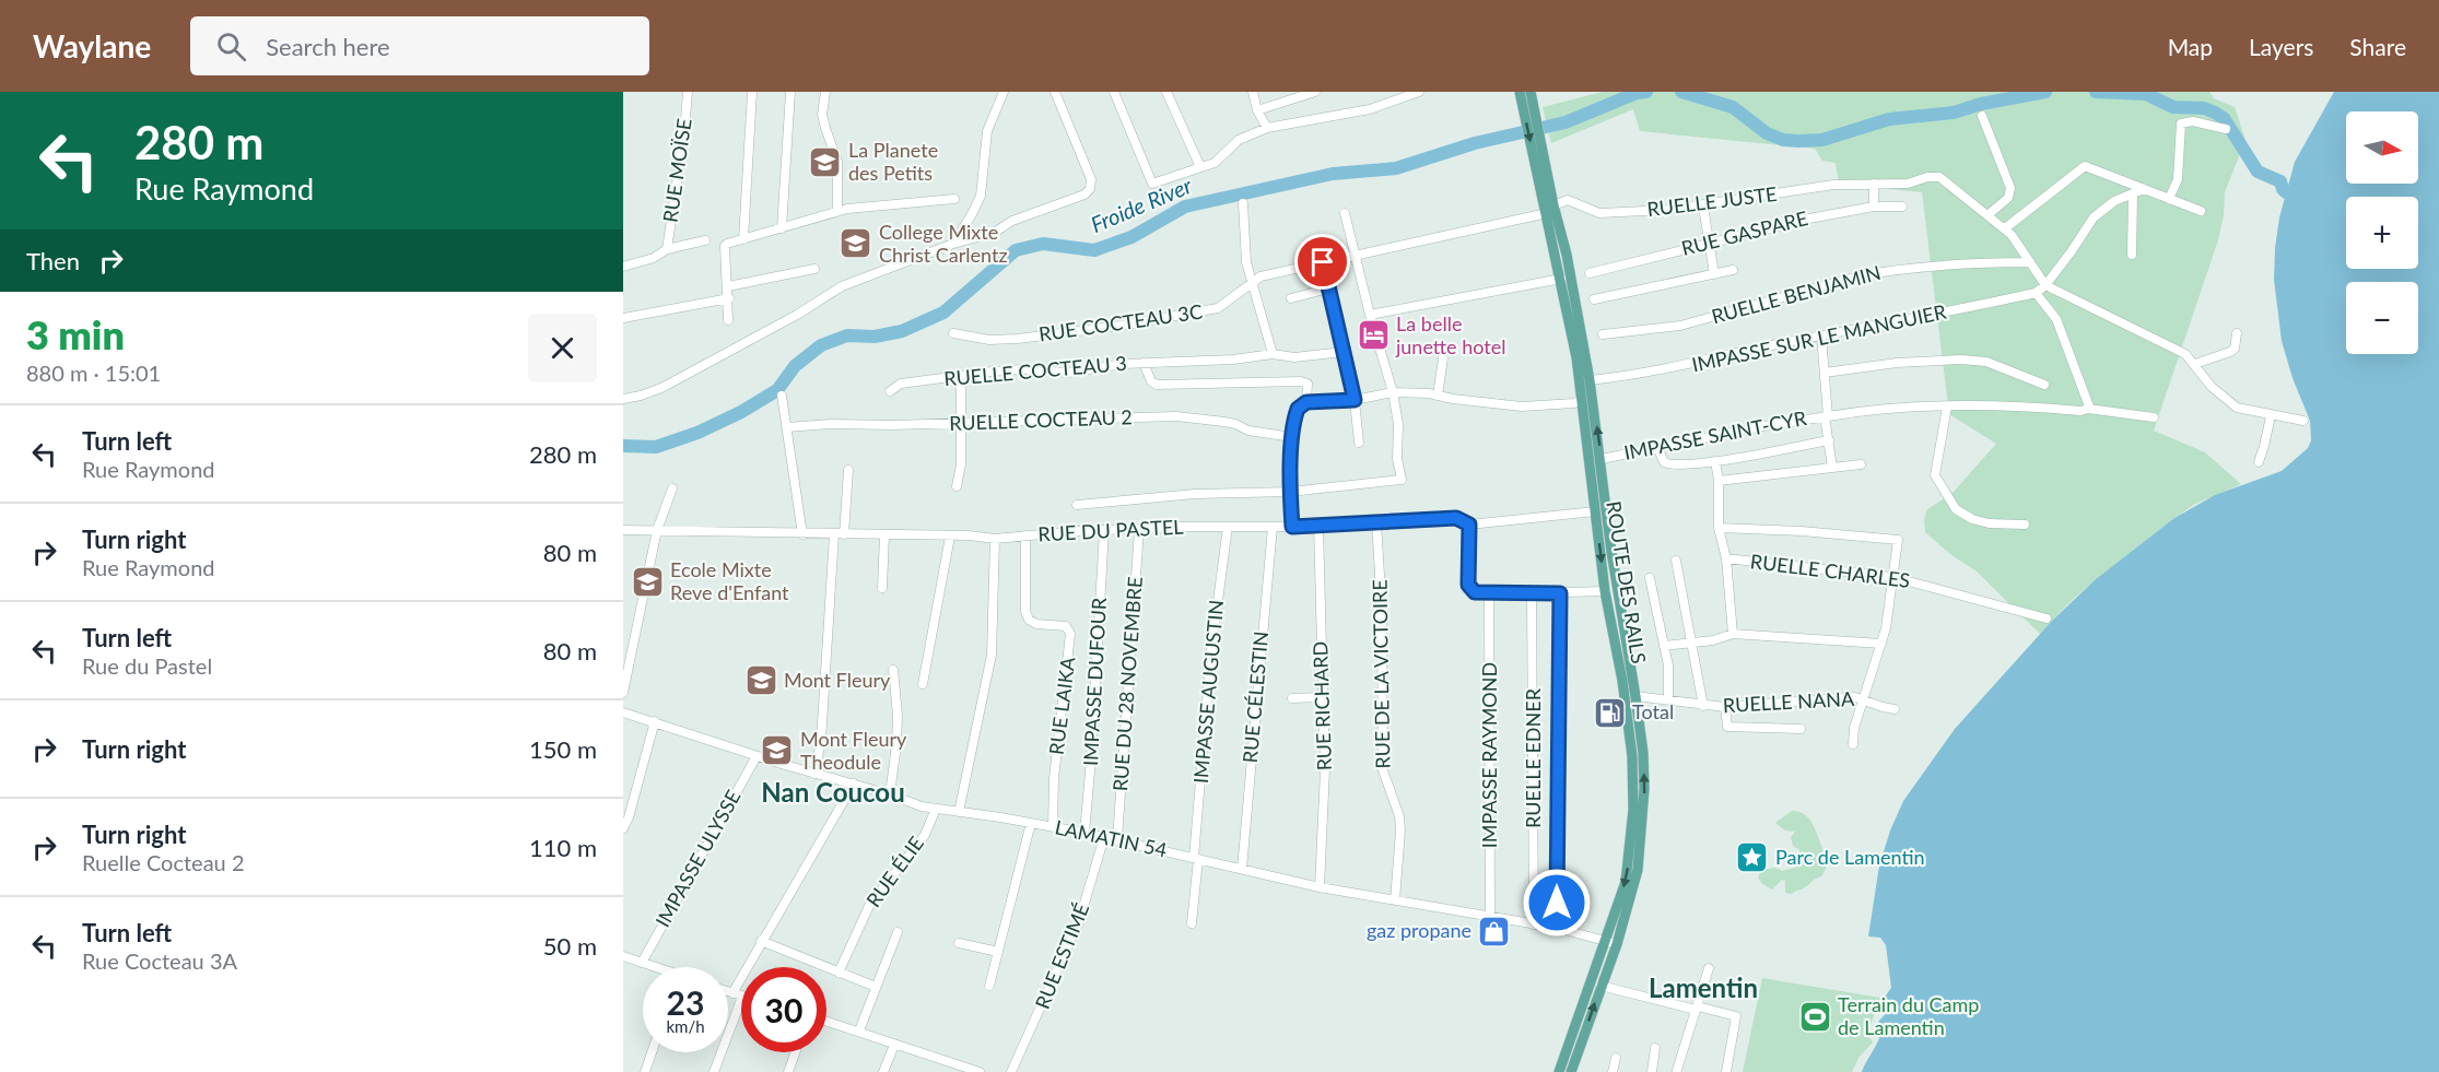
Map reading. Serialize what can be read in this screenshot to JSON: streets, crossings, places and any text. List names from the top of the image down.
{
  "streets": {
    "main road": ["ROUTE DES RAILS"],
    "street": [
      "RUE MOÏSE",
      "RUELLE JUSTE",
      "RUE GASPARE",
      "RUELLE BENJAMIN",
      "RUE COCTEAU 3C",
      "IMPASSE SUR LE MANGUIER",
      "RUELLE COCTEAU 3",
      "RUELLE COCTEAU 2",
      "IMPASSE SAINT-CYR",
      "RUE DU PASTEL",
      "RUELLE CHARLES",
      "RUE DE LA VICTOIRE",
      "IMPASSE DUFOUR",
      "RUE DU 28 NOVEMBRE",
      "IMPASSE AUGUSTIN",
      "RUE CÉLESTIN",
      "RUELLE NANA",
      "RUE LAIKA",
      "RUE RICHARD",
      "IMPASSE RAYMOND",
      "RUELLE EDNER",
      "LAMATIN 54",
      "IMPASSE ULYSSE",
      "RUE ÉLIE",
      "RUE ESTIMÉ"
    ]
  },
  "crossings": [
    ["RUELLE JUSTE", "RUELLE BENJAMIN"],
    ["RUELLE JUSTE", "RUE COCTEAU 3C"],
    ["RUELLE JUSTE", "IMPASSE SUR LE MANGUIER"],
    ["RUELLE JUSTE", "ROUTE DES RAILS"],
    ["RUE COCTEAU 3C", "ROUTE DES RAILS"],
    ["IMPASSE SUR LE MANGUIER", "IMPASSE SAINT-CYR"],
    ["IMPASSE SUR LE MANGUIER", "ROUTE DES RAILS"],
    ["IMPASSE SAINT-CYR", "ROUTE DES RAILS"],
    ["RUE DU PASTEL", "ROUTE DES RAILS"],
    ["RUE DU PASTEL", "RUE DE LA VICTOIRE"],
    ["RUE DU PASTEL", "IMPASSE DUFOUR"],
    ["RUE DU PASTEL", "RUE DU 28 NOVEMBRE"],
    ["RUE DU PASTEL", "IMPASSE AUGUSTIN"],
    ["RUE DU PASTEL", "RUE CÉLESTIN"],
    ["RUE DU PASTEL", "RUE LAIKA"],
    ["RUE DU PASTEL", "RUE RICHARD"],
    ["ROUTE DES RAILS", "RUELLE NANA"],
    ["ROUTE DES RAILS", "LAMATIN 54"],
    ["RUE DE LA VICTOIRE", "LAMATIN 54"],
    ["IMPASSE DUFOUR", "LAMATIN 54"],
    ["RUE DU 28 NOVEMBRE", "LAMATIN 54"],
    ["IMPASSE AUGUSTIN", "LAMATIN 54"],
    ["RUE CÉLESTIN", "LAMATIN 54"],
    ["RUE LAIKA", "LAMATIN 54"],
    ["RUE RICHARD", "LAMATIN 54"],
    ["IMPASSE RAYMOND", "LAMATIN 54"],
    ["RUELLE EDNER", "LAMATIN 54"],
    ["LAMATIN 54", "IMPASSE ULYSSE"],
    ["LAMATIN 54", "RUE ÉLIE"],
    ["LAMATIN 54", "RUE ESTIMÉ"]
  ],
  "districts": ["Nan Coucou", "Lamentin"],
  "water": ["Froide River"],
  "places": {
    "school or university": [
      "La Planete des Petits",
      "College Mixte Christ Carlentz",
      "Ecole Mixte Reve d'Enfant",
      "Mont Fleury",
      "Mont Fleury Theodule"
    ],
    "hotel": ["La belle junette hotel"],
    "fuel station": ["Total"],
    "place": ["Parc de Lamentin"],
    "shop": ["gaz propane"],
    "sports": ["Terrain du Camp de Lamentin"]
  },
  "north": "right",
  "page": {
    "header": "Waylane",
    "search": "Search here",
    "nav": ["Map", "Layers", "Share"],
    "turn": ["280 m", "Rue Raymond"],
    "map_buttons": ["+", "−"],
    "then": "Then",
    "heading": ["3 min", "880 m · 15:01"],
    "list": [
      {
        "name": "Turn left",
        "note": "Rue Raymond",
        "value": "280 m"
      },
      {
        "name": "Turn right",
        "note": "Rue Raymond",
        "value": "80 m"
      },
      {
        "name": "Turn left",
        "note": "Rue du Pastel",
        "value": "80 m"
      },
      {
        "name": "Turn right",
        "value": "150 m"
      },
      {
        "name": "Turn right",
        "note": "Ruelle Cocteau 2",
        "value": "110 m"
      },
      {
        "name": "Turn left",
        "note": "Rue Cocteau 3A",
        "value": "50 m"
      }
    ],
    "speed": "23 km/h",
    "limit": "30"
  }
}
